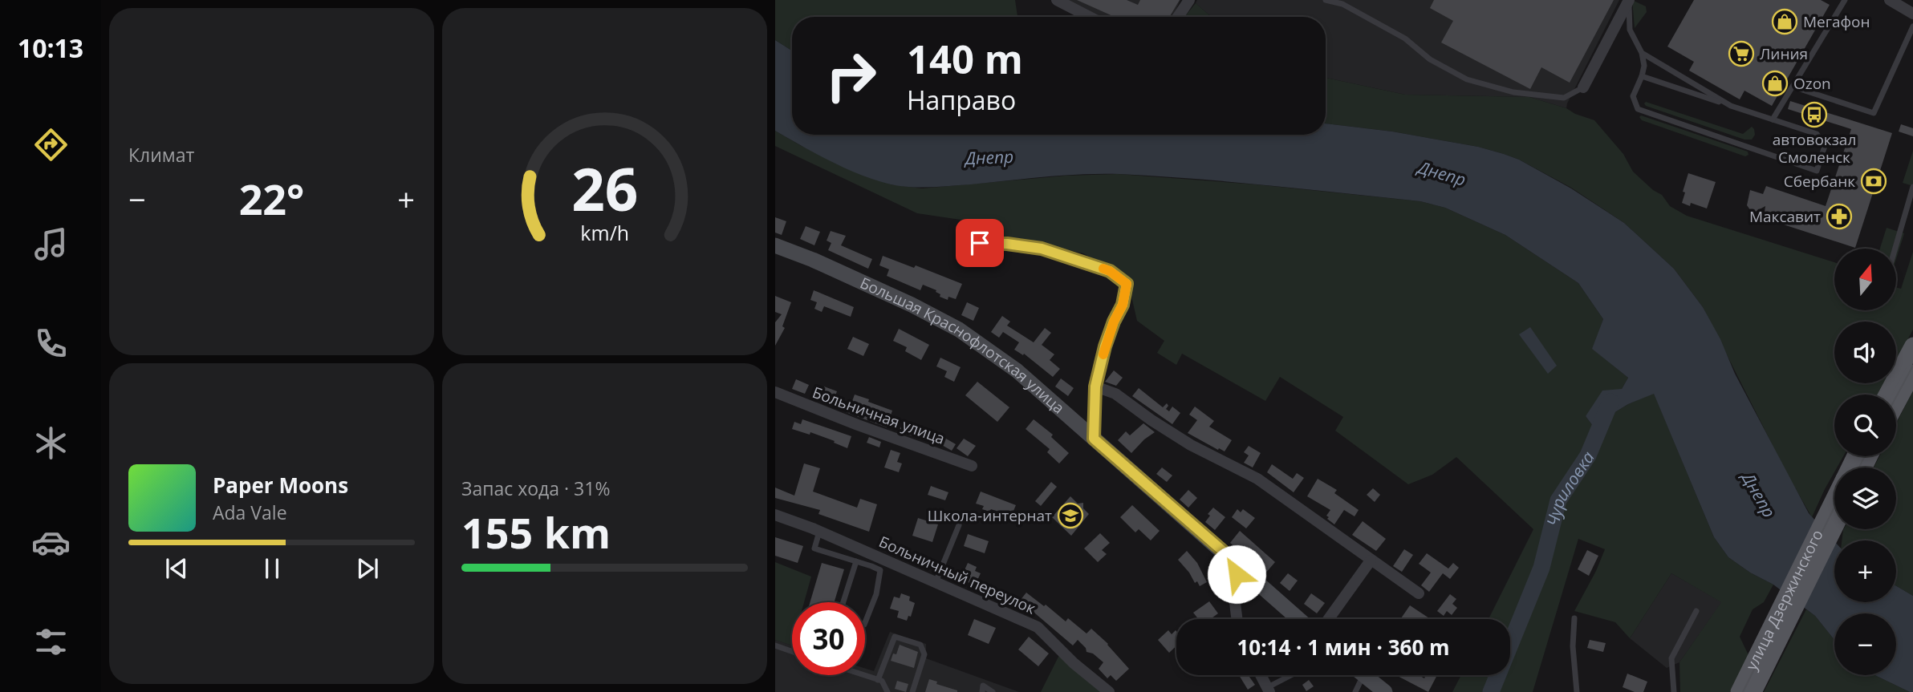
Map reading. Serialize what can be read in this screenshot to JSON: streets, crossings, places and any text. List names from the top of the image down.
{
  "streets": {
    "main road": ["Большая Краснофлотская улица", "улица Дзержинского"],
    "street": ["Больничная улица", "Больничный переулок"]
  },
  "water": ["Днепр", "Чуриловка"],
  "places": {
    "shop": ["Мегафон", "Ozon"],
    "supermarket": ["Линия"],
    "bus stop": ["автовокзал Смоленск"],
    "bank": ["Сбербанк"],
    "pharmacy": ["Максавит"],
    "school or university": ["Школа-интернат"]
  },
  "north": "top",
  "page": {
    "tabs": "10:13",
    "tile": [
      "Климат",
      ["Запас хода · 31%", "155 km"]
    ],
    "turn": ["140 m", "Направо"],
    "heat": ["−", "22°", "+"],
    "map_buttons": ["+", "−"],
    "song": ["Paper Moons", "Ada Vale"],
    "limit": "30",
    "trip": "10:14 · 1 мин · 360 m",
    "gauge": ["26", "km/h"]
  }
}
